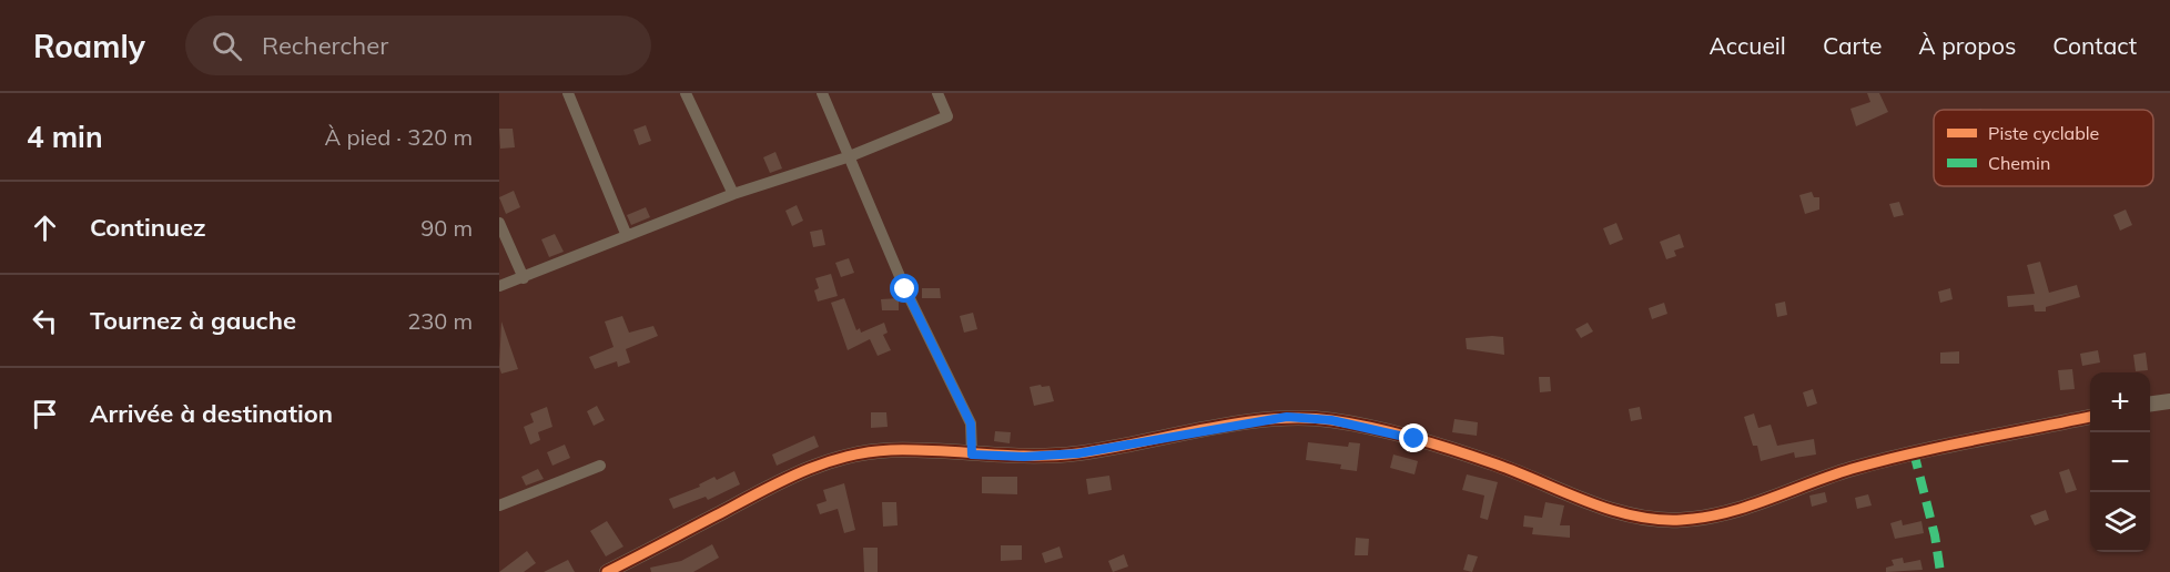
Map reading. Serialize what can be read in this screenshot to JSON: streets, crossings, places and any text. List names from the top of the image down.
{
  "legend": ["Piste cyclable", "Chemin"],
  "page": {
    "header": "Roamly",
    "search": "Rechercher",
    "nav": [
      "Accueil",
      "Carte",
      "À propos",
      "Contact"
    ],
    "heading": ["4 min", "À pied · 320 m"],
    "list": [
      ["Continuez", "90 m"],
      ["Tournez à gauche", "230 m"],
      "Arrivée à destination"
    ],
    "map_buttons": ["+", "−"]
  }
}
